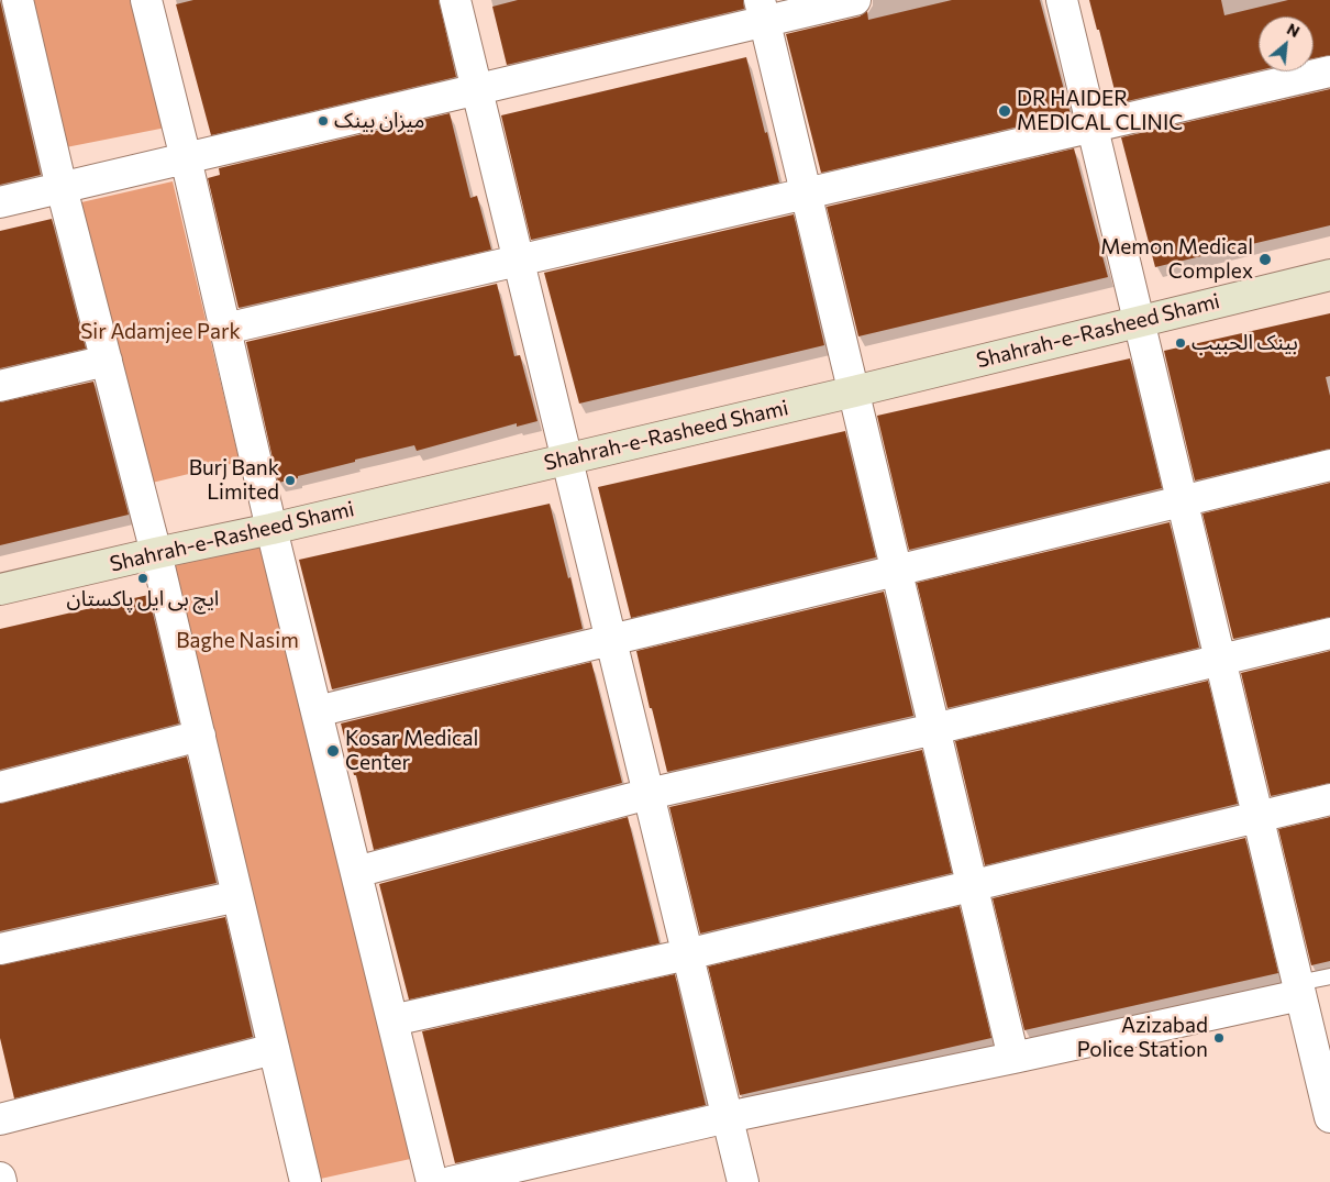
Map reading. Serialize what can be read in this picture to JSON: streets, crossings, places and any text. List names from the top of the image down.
{
  "streets": {
    "street": ["Shahrah-e-Rasheed Shami"]
  },
  "parks": ["Sir Adamjee Park", "Baghe Nasim"],
  "places": [
    "DR HAIDER MEDICAL CLINIC",
    "میزان بینک",
    "Memon Medical Complex",
    "بينک الحبيب",
    "Burj Bank Limited",
    "ایچ بی ایل پاکستان",
    "Kosar Medical Center",
    "Azizabad Police Station"
  ],
  "north": "top right"
}
